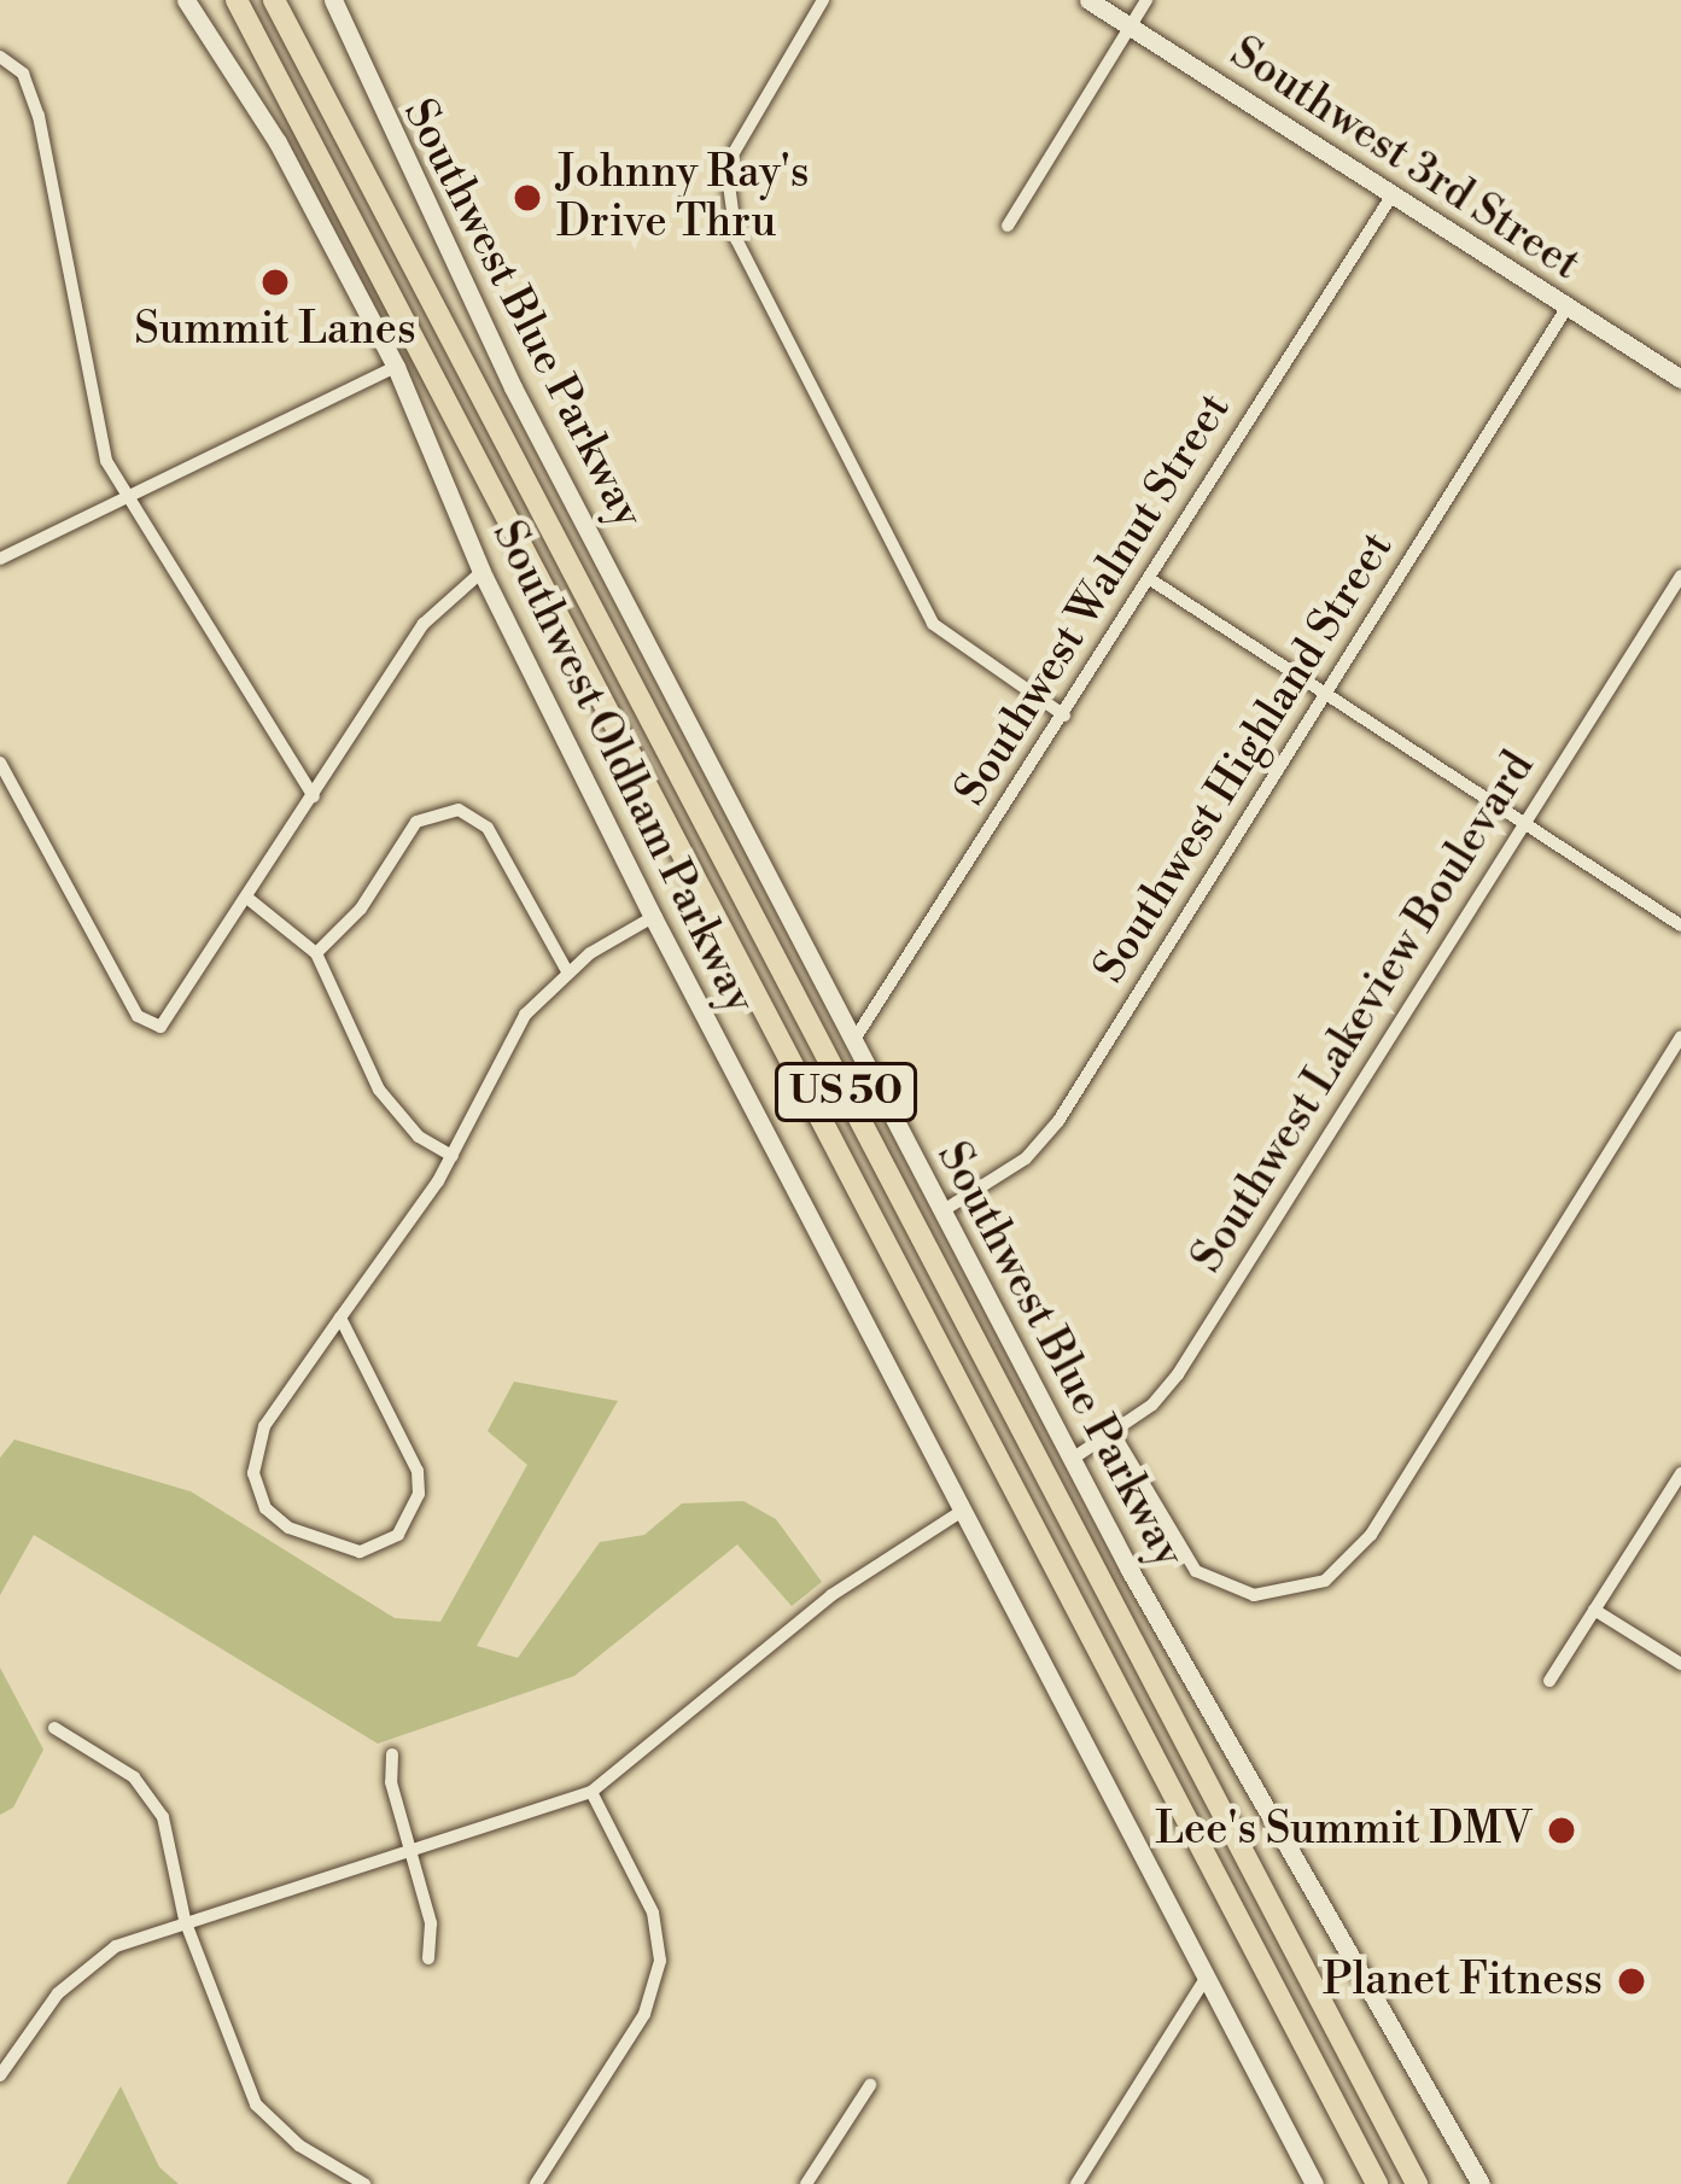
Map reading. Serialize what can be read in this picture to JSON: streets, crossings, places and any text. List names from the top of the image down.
{
  "streets": {
    "highway": ["US 50"],
    "street": [
      "Southwest 3rd Street",
      "Southwest Blue Parkway",
      "Southwest Walnut Street",
      "Southwest Highland Street",
      "Southwest Oldham Parkway",
      "Southwest Lakeview Boulevard"
    ]
  },
  "crossings": [
    ["Southwest 3rd Street", "Southwest Walnut Street"],
    ["Southwest 3rd Street", "Southwest Highland Street"],
    ["Southwest Blue Parkway", "Southwest Walnut Street"],
    ["Southwest Blue Parkway", "Southwest Highland Street"],
    ["Southwest Blue Parkway", "Southwest Lakeview Boulevard"]
  ],
  "places": [
    "Johnny Ray's Drive Thru",
    "Summit Lanes",
    "Lee's Summit DMV",
    "Planet Fitness"
  ]
}
